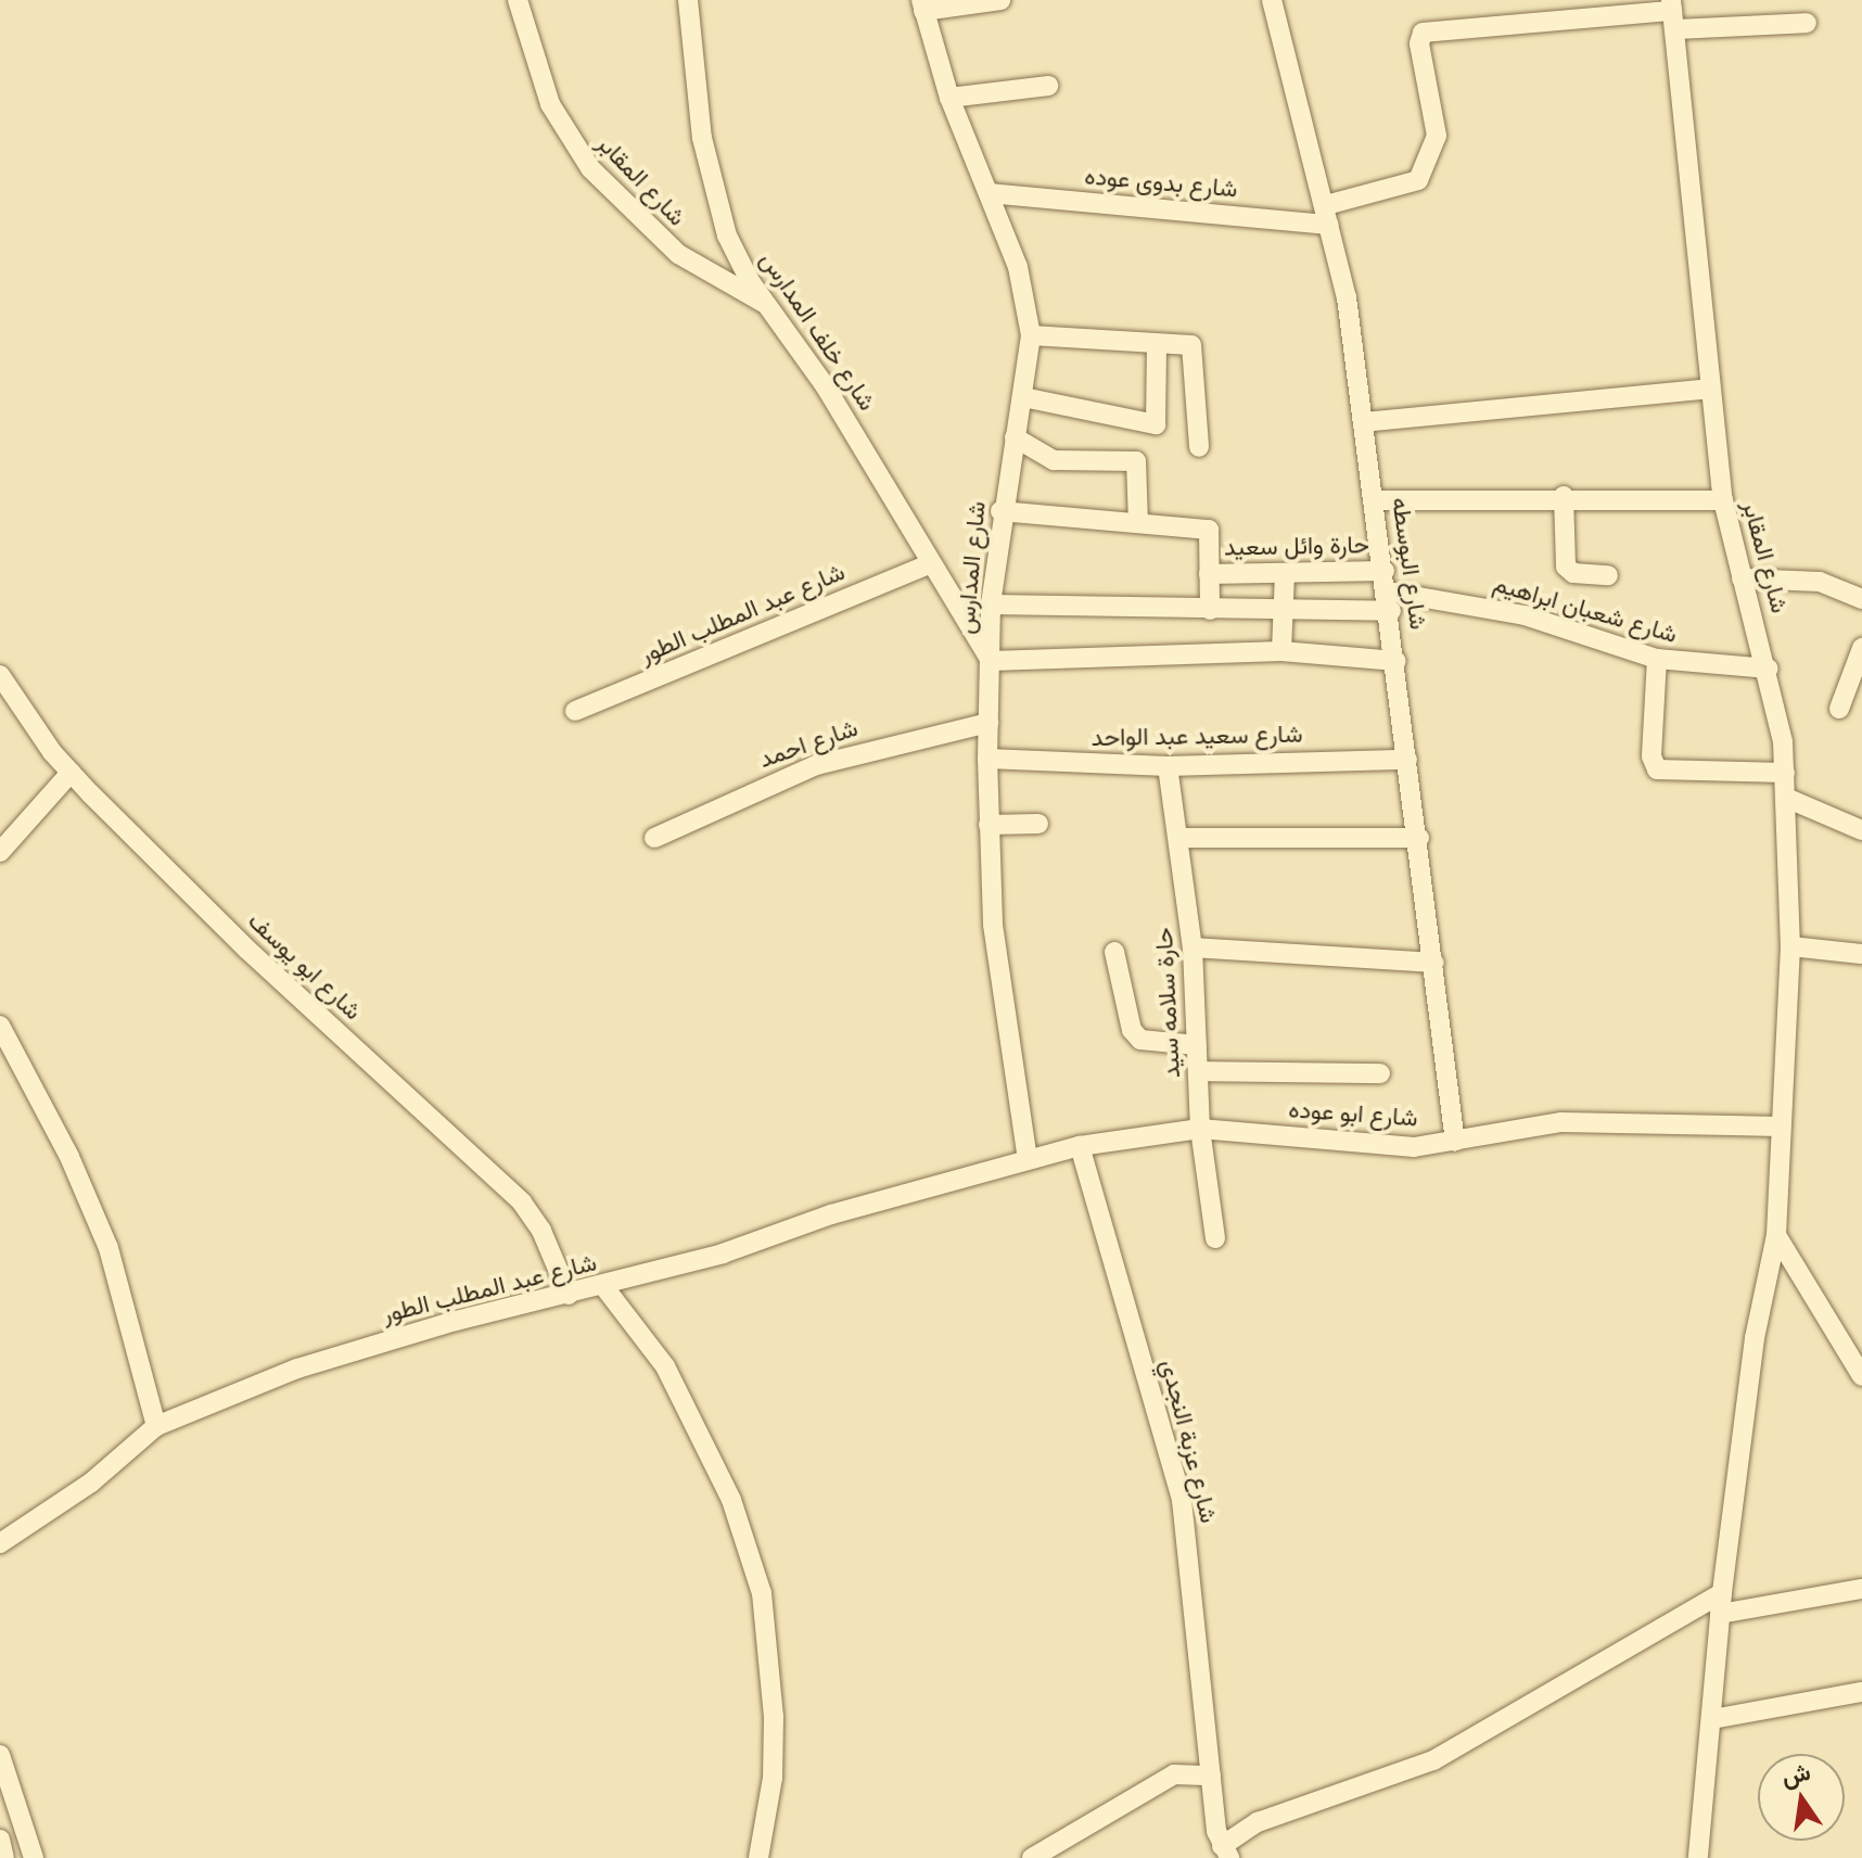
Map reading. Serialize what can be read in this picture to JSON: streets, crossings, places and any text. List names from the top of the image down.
{
  "streets": {
    "street": [
      "شارع المقابر",
      "شارع بدوى عوده",
      "شارع خلف المدارس",
      "حارة وائل سعيد",
      "شارع البوسطه",
      "شارع المدارس",
      "شارع شعبان ابراهيم",
      "شارع عبد المطلب الطور",
      "شارع سعيد عبد الواحد",
      "شارع احمد",
      "شارع ابو يوسف",
      "حارة سلامه سيد",
      "شارع ابو عوده",
      "شارع عزبة النجدي"
    ]
  },
  "crossings": [
    ["شارع المقابر", "شارع خلف المدارس"],
    ["شارع المقابر", "شارع شعبان ابراهيم"],
    ["شارع المقابر", "شارع ابو عوده"],
    ["شارع بدوى عوده", "شارع البوسطه"],
    ["شارع بدوى عوده", "شارع المدارس"],
    ["شارع خلف المدارس", "شارع المدارس"],
    ["شارع خلف المدارس", "شارع عبد المطلب الطور"],
    ["حارة وائل سعيد", "شارع البوسطه"],
    ["شارع البوسطه", "شارع شعبان ابراهيم"],
    ["شارع البوسطه", "شارع سعيد عبد الواحد"],
    ["شارع البوسطه", "شارع ابو عوده"],
    ["شارع المدارس", "شارع شعبان ابراهيم"],
    ["شارع المدارس", "شارع عبد المطلب الطور"],
    ["شارع المدارس", "شارع سعيد عبد الواحد"],
    ["شارع المدارس", "شارع احمد"],
    ["شارع المدارس", "شارع ابو عوده"],
    ["شارع عبد المطلب الطور", "شارع ابو يوسف"],
    ["شارع عبد المطلب الطور", "شارع ابو عوده"],
    ["شارع سعيد عبد الواحد", "حارة سلامه سيد"],
    ["حارة سلامه سيد", "شارع ابو عوده"],
    ["شارع ابو عوده", "شارع عزبة النجدي"]
  ],
  "north": "top"
}
